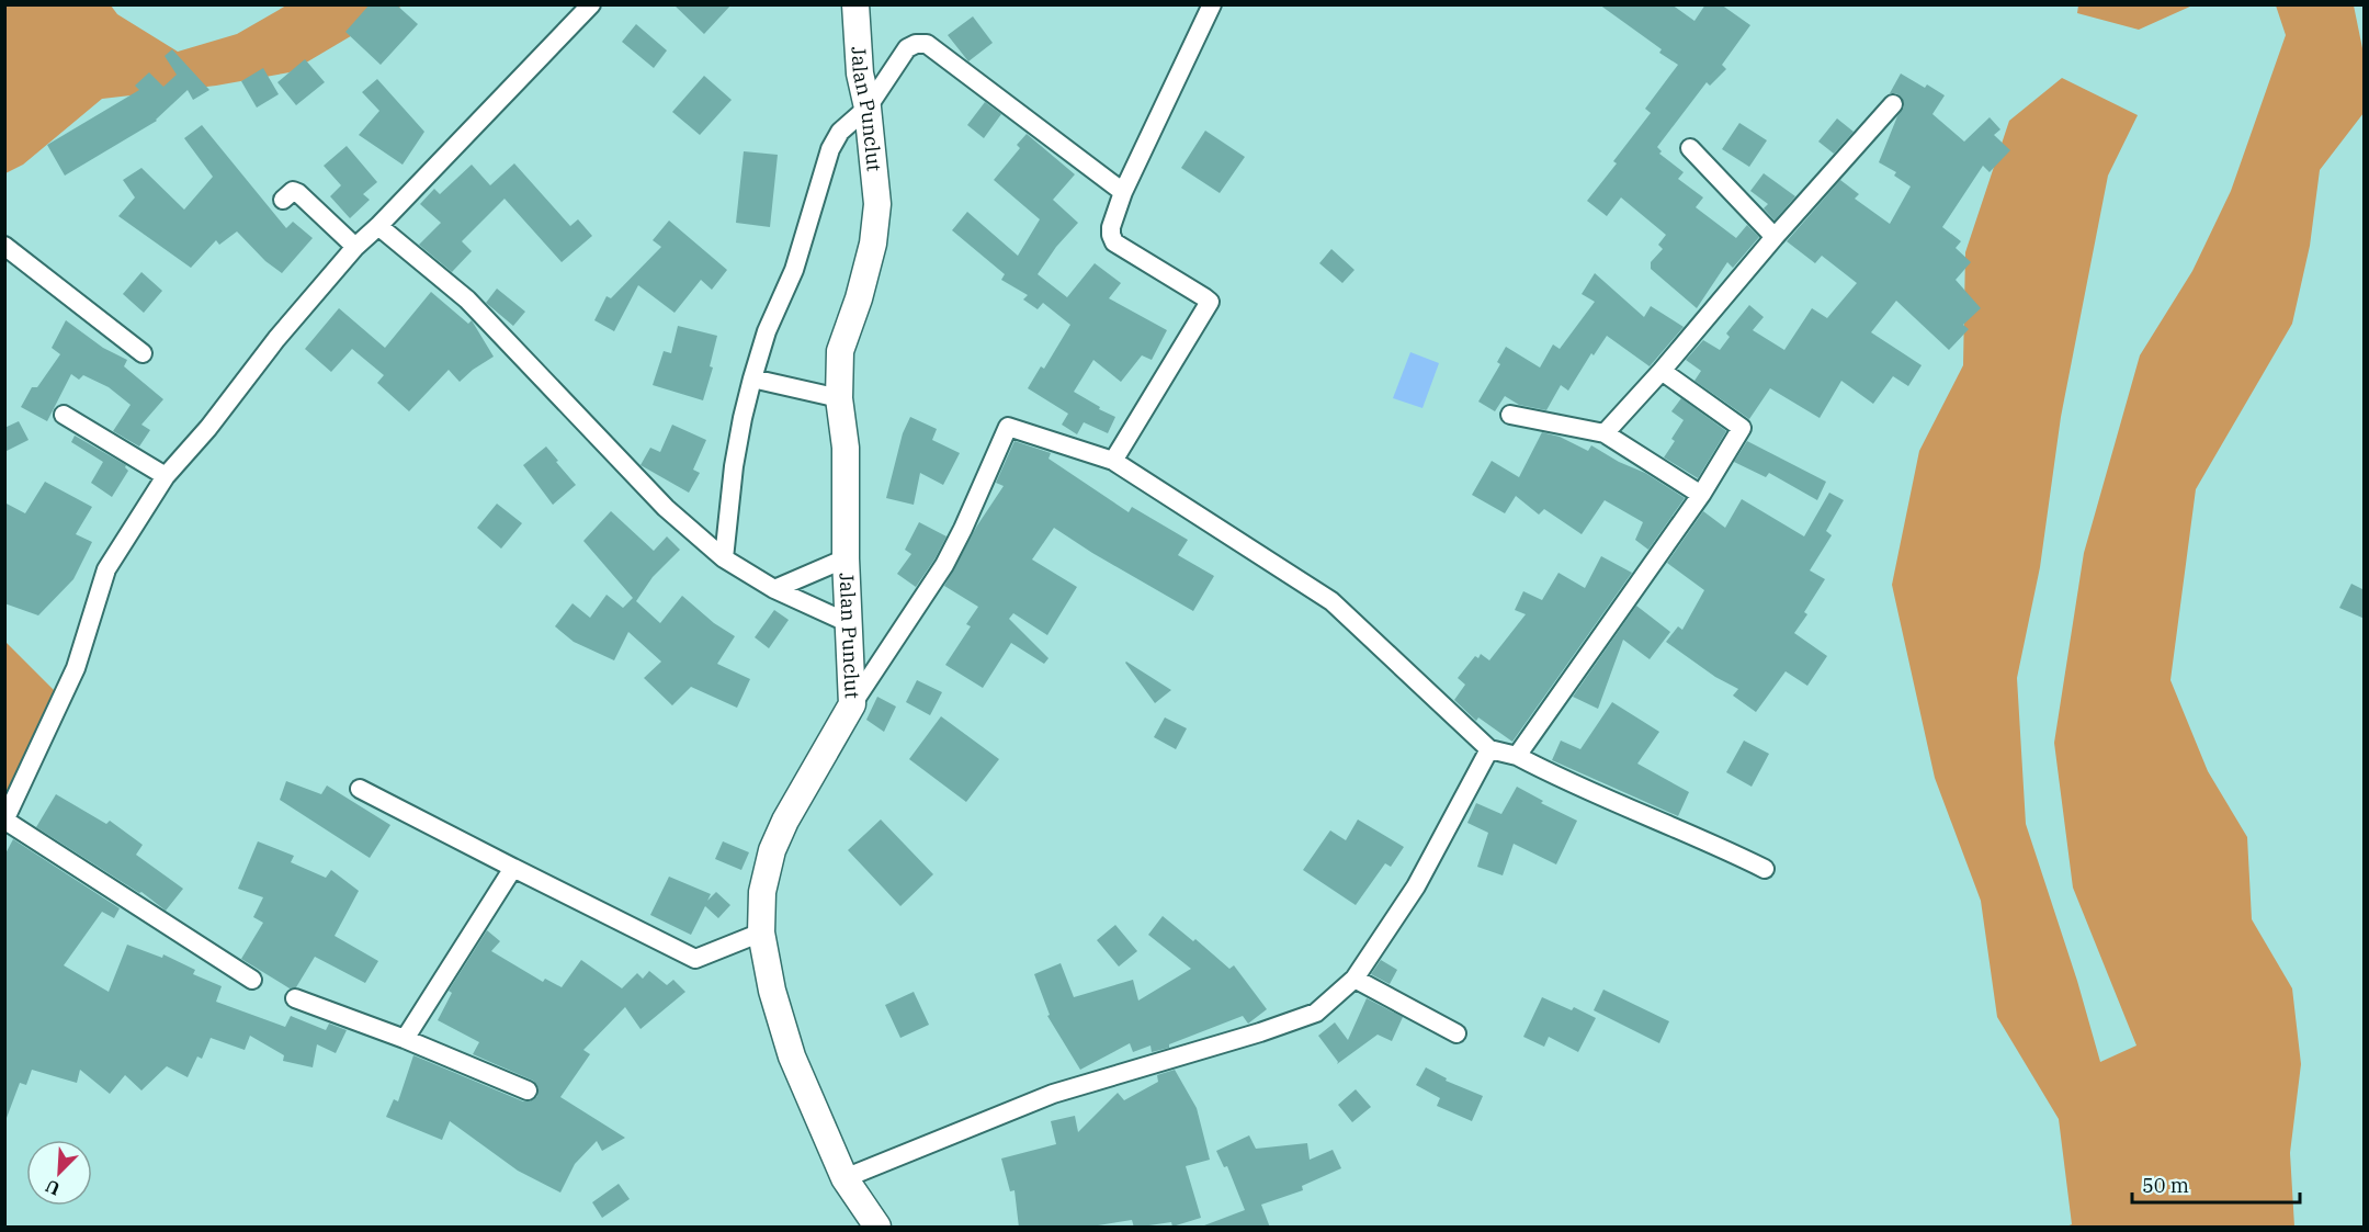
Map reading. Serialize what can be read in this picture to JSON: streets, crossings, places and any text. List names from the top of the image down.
{
  "streets": {
    "main road": ["Jalan Punclut"]
  },
  "scale_bar": "50 m",
  "north": "bottom left"
}
